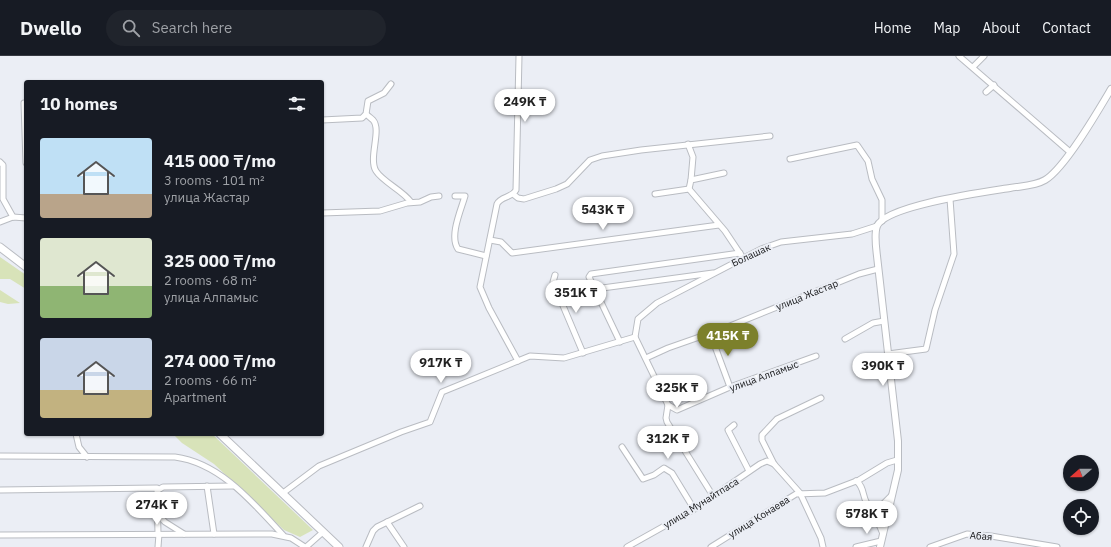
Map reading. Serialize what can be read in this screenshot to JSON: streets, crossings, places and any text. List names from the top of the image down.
{
  "streets": {
    "street": [
      "Болашак",
      "улица Жастар",
      "улица Алпамыс",
      "улица Мунайтпаса",
      "улица Конаева",
      "Абая"
    ]
  },
  "north": "left",
  "page": {
    "header": "Dwello",
    "search": "Search here",
    "nav": [
      "Home",
      "Map",
      "About",
      "Contact"
    ],
    "heading": "10 homes",
    "price": [
      "249K ₸",
      "543K ₸",
      "351K ₸",
      "415K ₸",
      "917K ₸",
      "390K ₸",
      "325K ₸",
      "312K ₸",
      "274K ₸",
      "578K ₸"
    ],
    "list": [
      {
        "name": "415 000 ₸/mo",
        "note": "3 rooms · 101 m² · улица Жастар"
      },
      {
        "name": "325 000 ₸/mo",
        "note": "2 rooms · 68 m² · улица Алпамыс"
      },
      {
        "name": "274 000 ₸/mo",
        "note": "2 rooms · 66 m² · Apartment"
      }
    ]
  }
}
